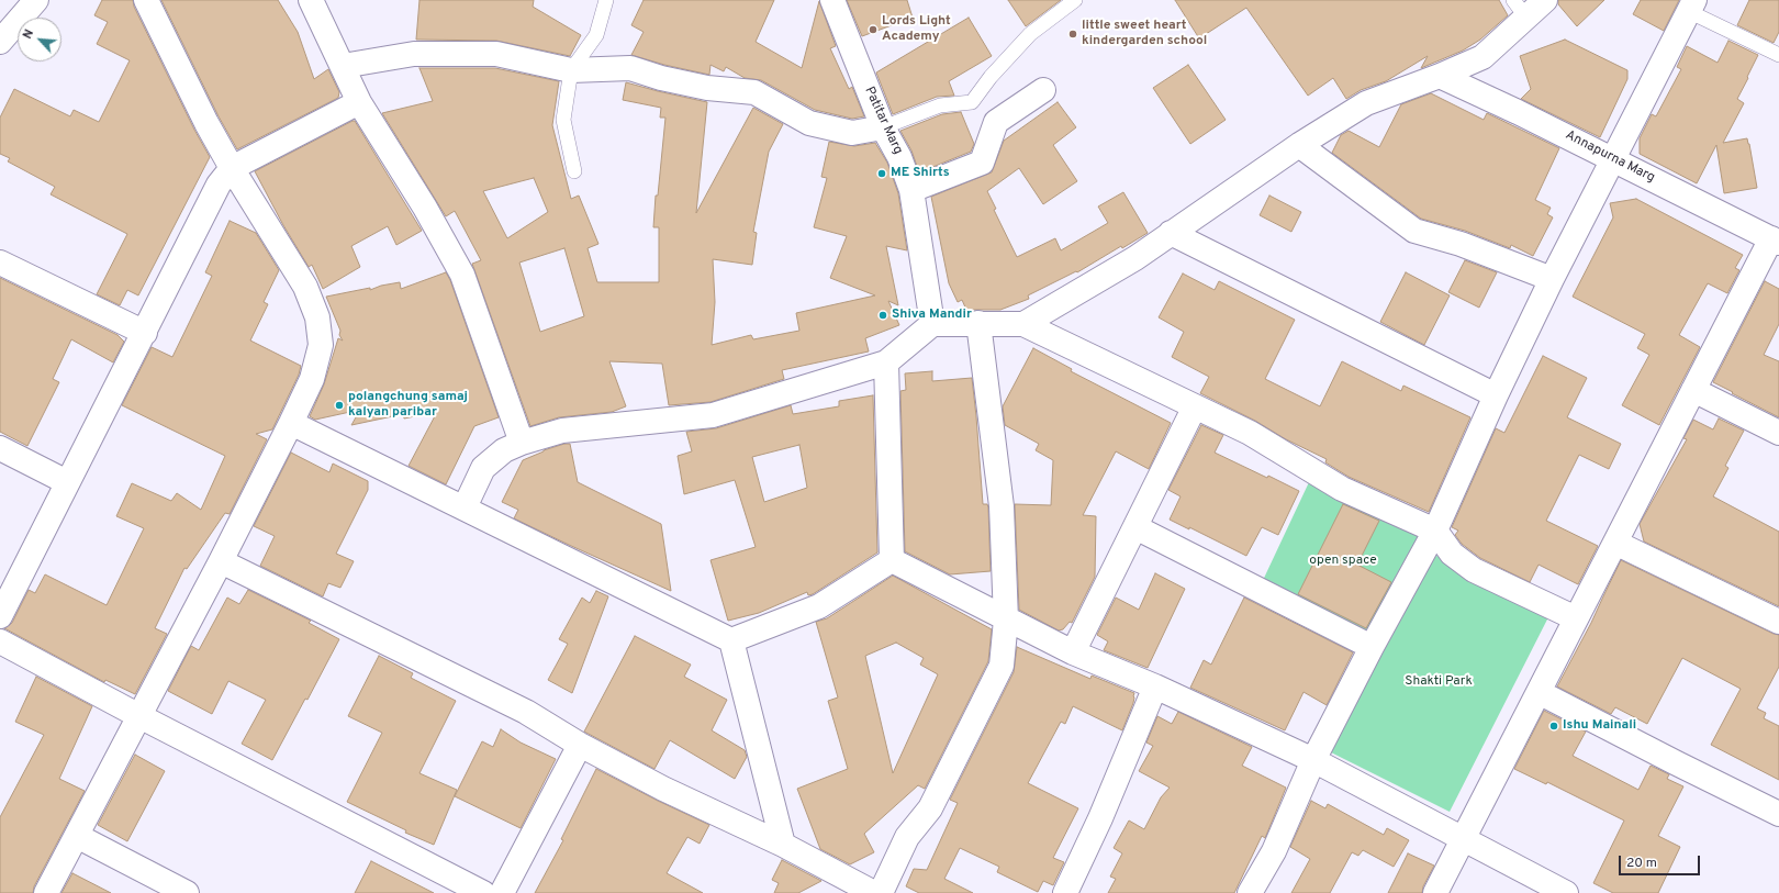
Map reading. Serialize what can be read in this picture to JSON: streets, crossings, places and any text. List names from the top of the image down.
{
  "streets": {
    "street": ["Patitar Marg", "Annapurna Marg"]
  },
  "parks": ["open space", "Shakti Park"],
  "places": [
    "Lords Light Academy",
    "little sweet heart kindergarden school",
    "ME Shirts",
    "Shiva Mandir",
    "polangchung samaj kalyan paribar",
    "Ishu Mainali"
  ],
  "scale_bar": "20 m",
  "north": "top left"
}
